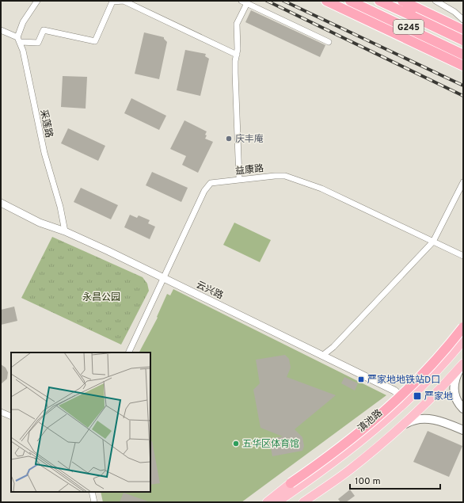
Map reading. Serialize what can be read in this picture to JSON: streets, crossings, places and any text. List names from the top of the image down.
{
  "streets": {
    "main road": ["G245", "滇池路"],
    "street": ["采莲路", "益康路", "云兴路"]
  },
  "crossings": [
    ["采莲路", "云兴路"],
    ["益康路", "云兴路"],
    ["云兴路", "滇池路"]
  ],
  "parks": ["永昌公园"],
  "places": {
    "other": ["庆丰庵", "五华区体育馆"],
    "transit": ["严家地地铁站D口", "严家地"]
  },
  "scale_bar": "100 m"
}
